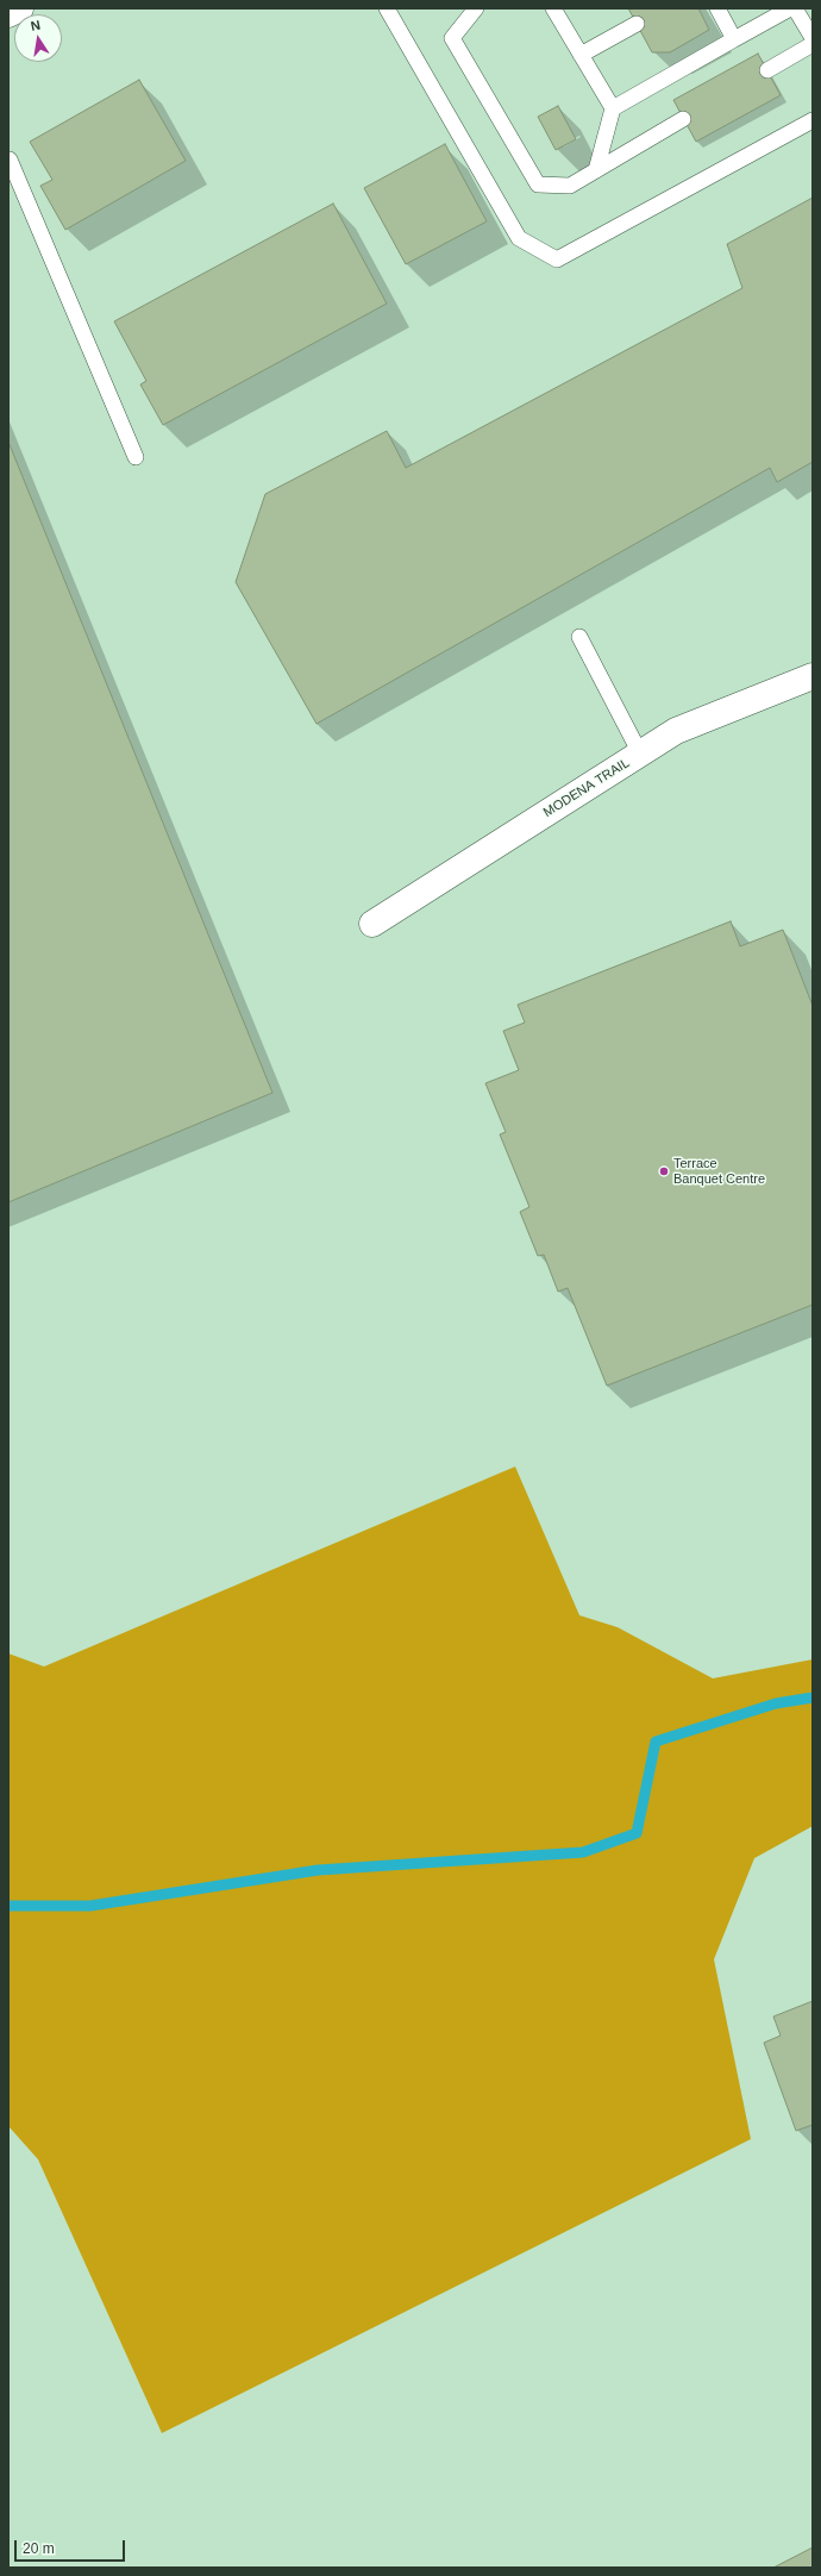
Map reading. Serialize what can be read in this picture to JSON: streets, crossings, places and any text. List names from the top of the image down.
{
  "streets": {
    "street": ["MODENA TRAIL"]
  },
  "places": ["Terrace Banquet Centre"],
  "scale_bar": "20 m",
  "north": "top"
}
